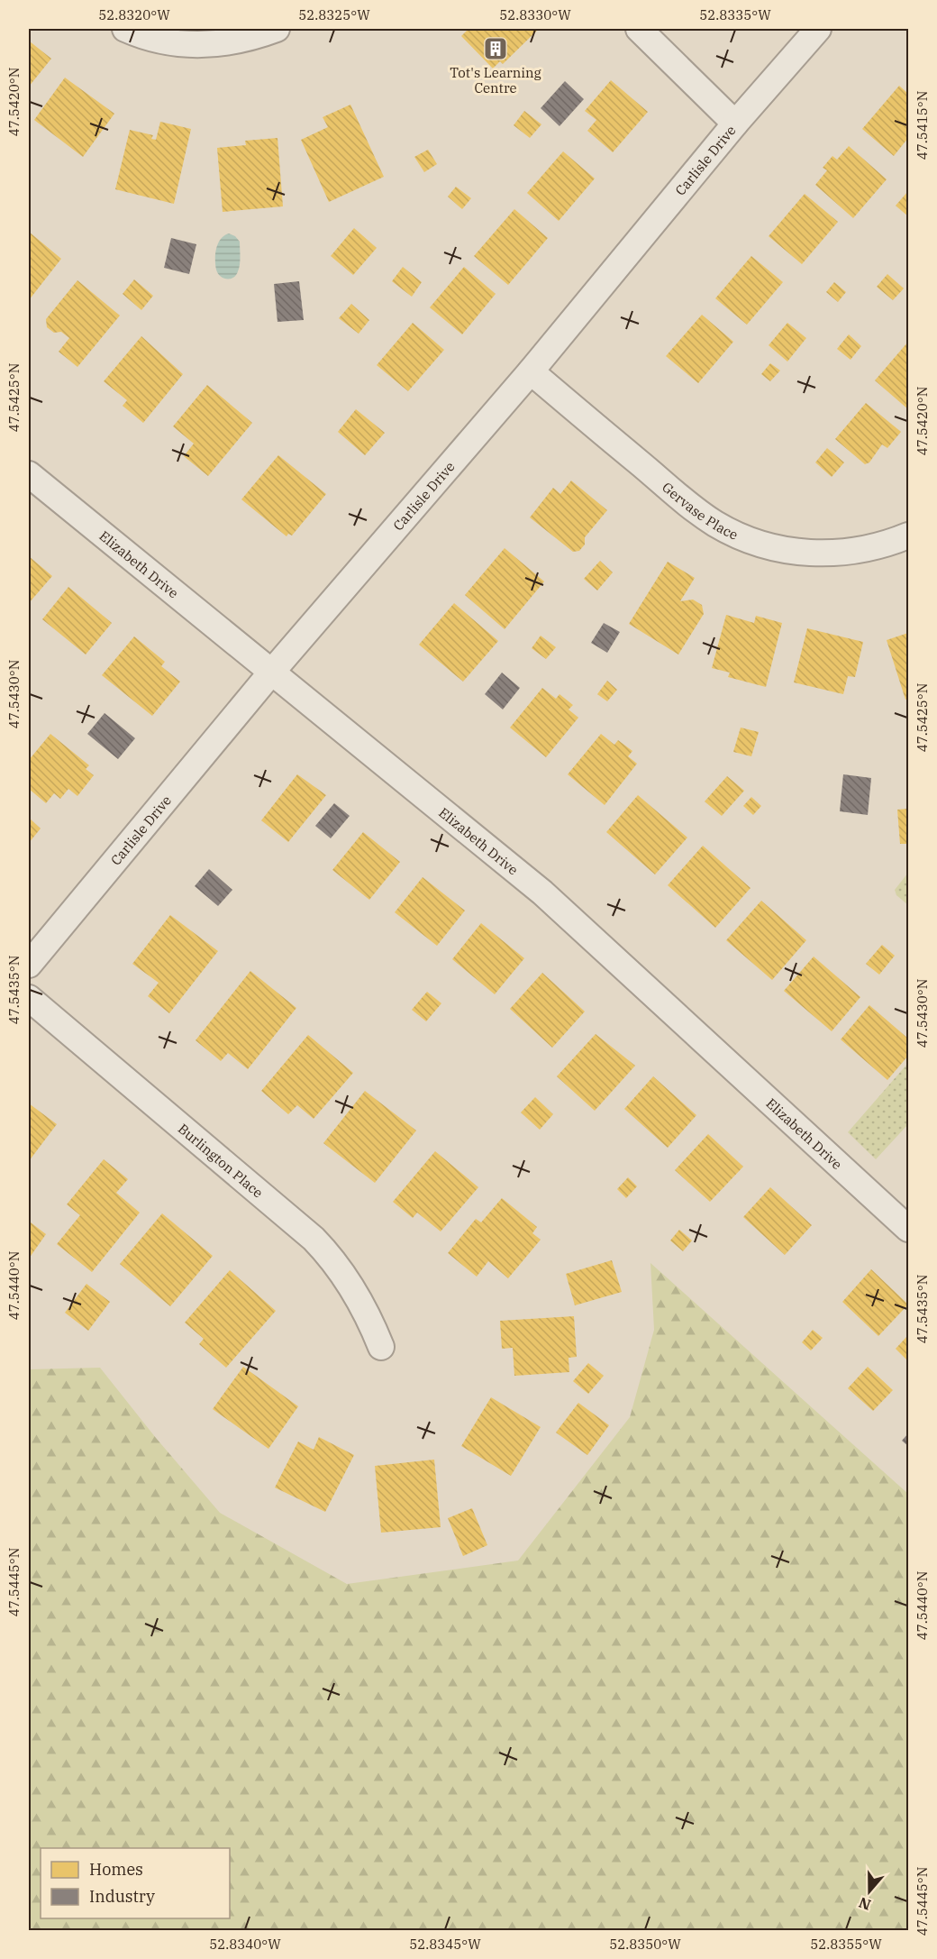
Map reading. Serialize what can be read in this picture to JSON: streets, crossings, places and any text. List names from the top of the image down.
{
  "streets": {
    "street": [
      "Carlisle Drive",
      "Gervase Place",
      "Elizabeth Drive",
      "Burlington Place"
    ]
  },
  "crossings": [
    ["Carlisle Drive", "Gervase Place"],
    ["Carlisle Drive", "Elizabeth Drive"]
  ],
  "places": {
    "building": ["Tot's Learning Centre"]
  },
  "legend": ["Homes", "Industry"],
  "north": "bottom",
  "coordinates": [
    "52.8320°W",
    "52.8325°W",
    "52.8330°W",
    "52.8335°W",
    "47.5420°N",
    "47.5415°N",
    "47.5425°N",
    "47.5430°N",
    "47.5435°N",
    "47.5440°N",
    "47.5445°N",
    "52.8340°W",
    "52.8345°W",
    "52.8350°W",
    "52.8355°W"
  ]
}
